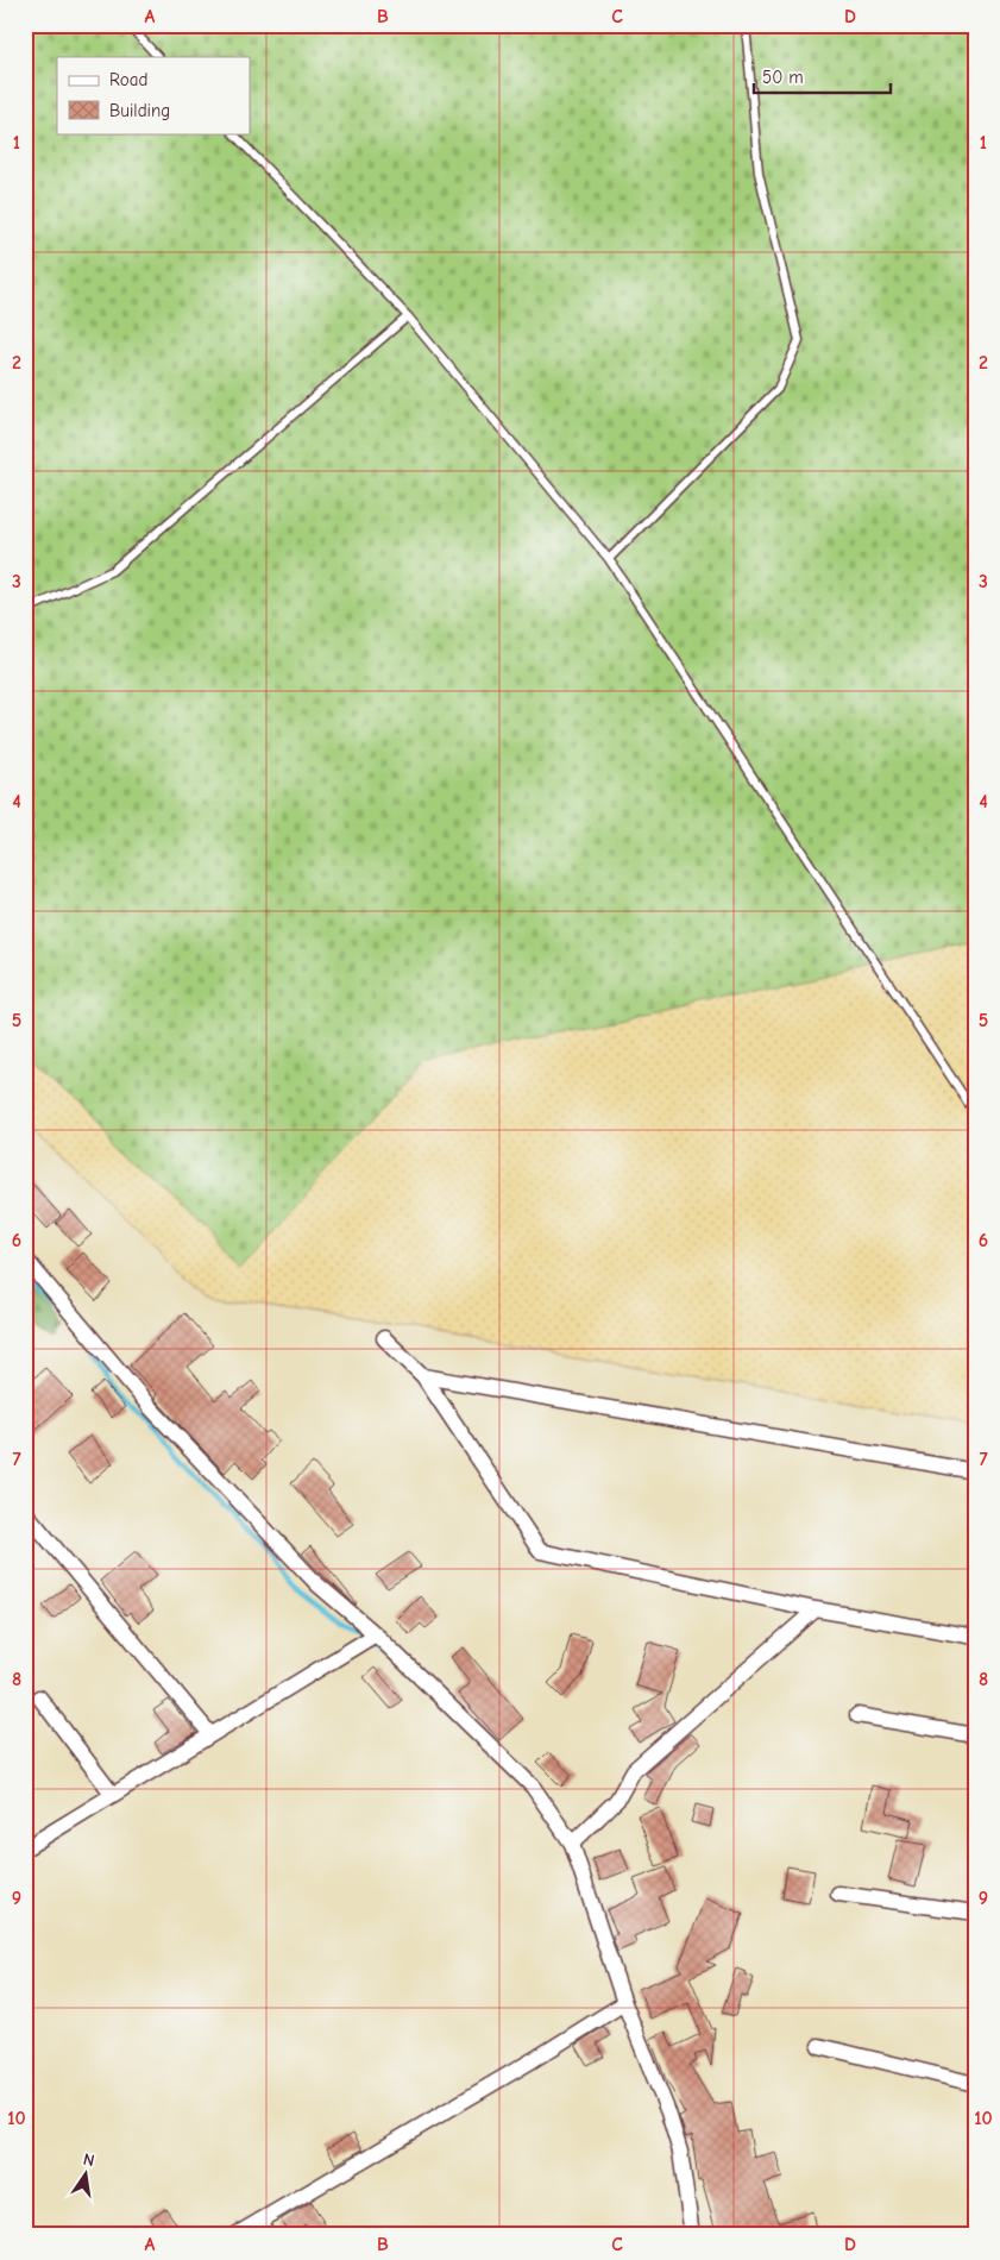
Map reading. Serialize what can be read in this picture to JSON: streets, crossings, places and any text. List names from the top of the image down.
{
  "legend": ["Road", "Building"],
  "scale_bar": "50 m",
  "north": "top",
  "grid": {
    "columns": [
      "A",
      "B",
      "C",
      "D"
    ],
    "rows": [
      "1",
      "2",
      "3",
      "4",
      "5",
      "6",
      "7",
      "8",
      "9",
      "10"
    ]
  }
}
